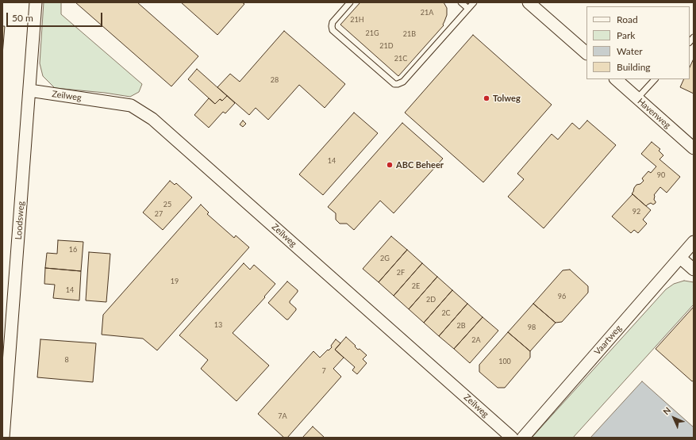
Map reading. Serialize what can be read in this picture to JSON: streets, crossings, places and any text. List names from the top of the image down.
{
  "streets": {
    "street": [
      "Zeilweg",
      "Havenweg",
      "Loodsweg",
      "Vaartweg"
    ]
  },
  "crossings": [
    ["Zeilweg", "Loodsweg"]
  ],
  "places": ["Tolweg", "ABC Beheer"],
  "house_numbers": [
    "21A",
    "21H",
    "21G",
    "21B",
    "21D",
    "21C",
    "28",
    "14",
    "90",
    "25",
    "92",
    "27",
    "16",
    "2G",
    "2F",
    "19",
    "2E",
    "14",
    "96",
    "2D",
    "2C",
    "13",
    "2B",
    "98",
    "2A",
    "8",
    "100",
    "7",
    "7A"
  ],
  "legend": [
    "Road",
    "Park",
    "Water",
    "Building"
  ],
  "scale_bar": "50 m",
  "north": "top left"
}
